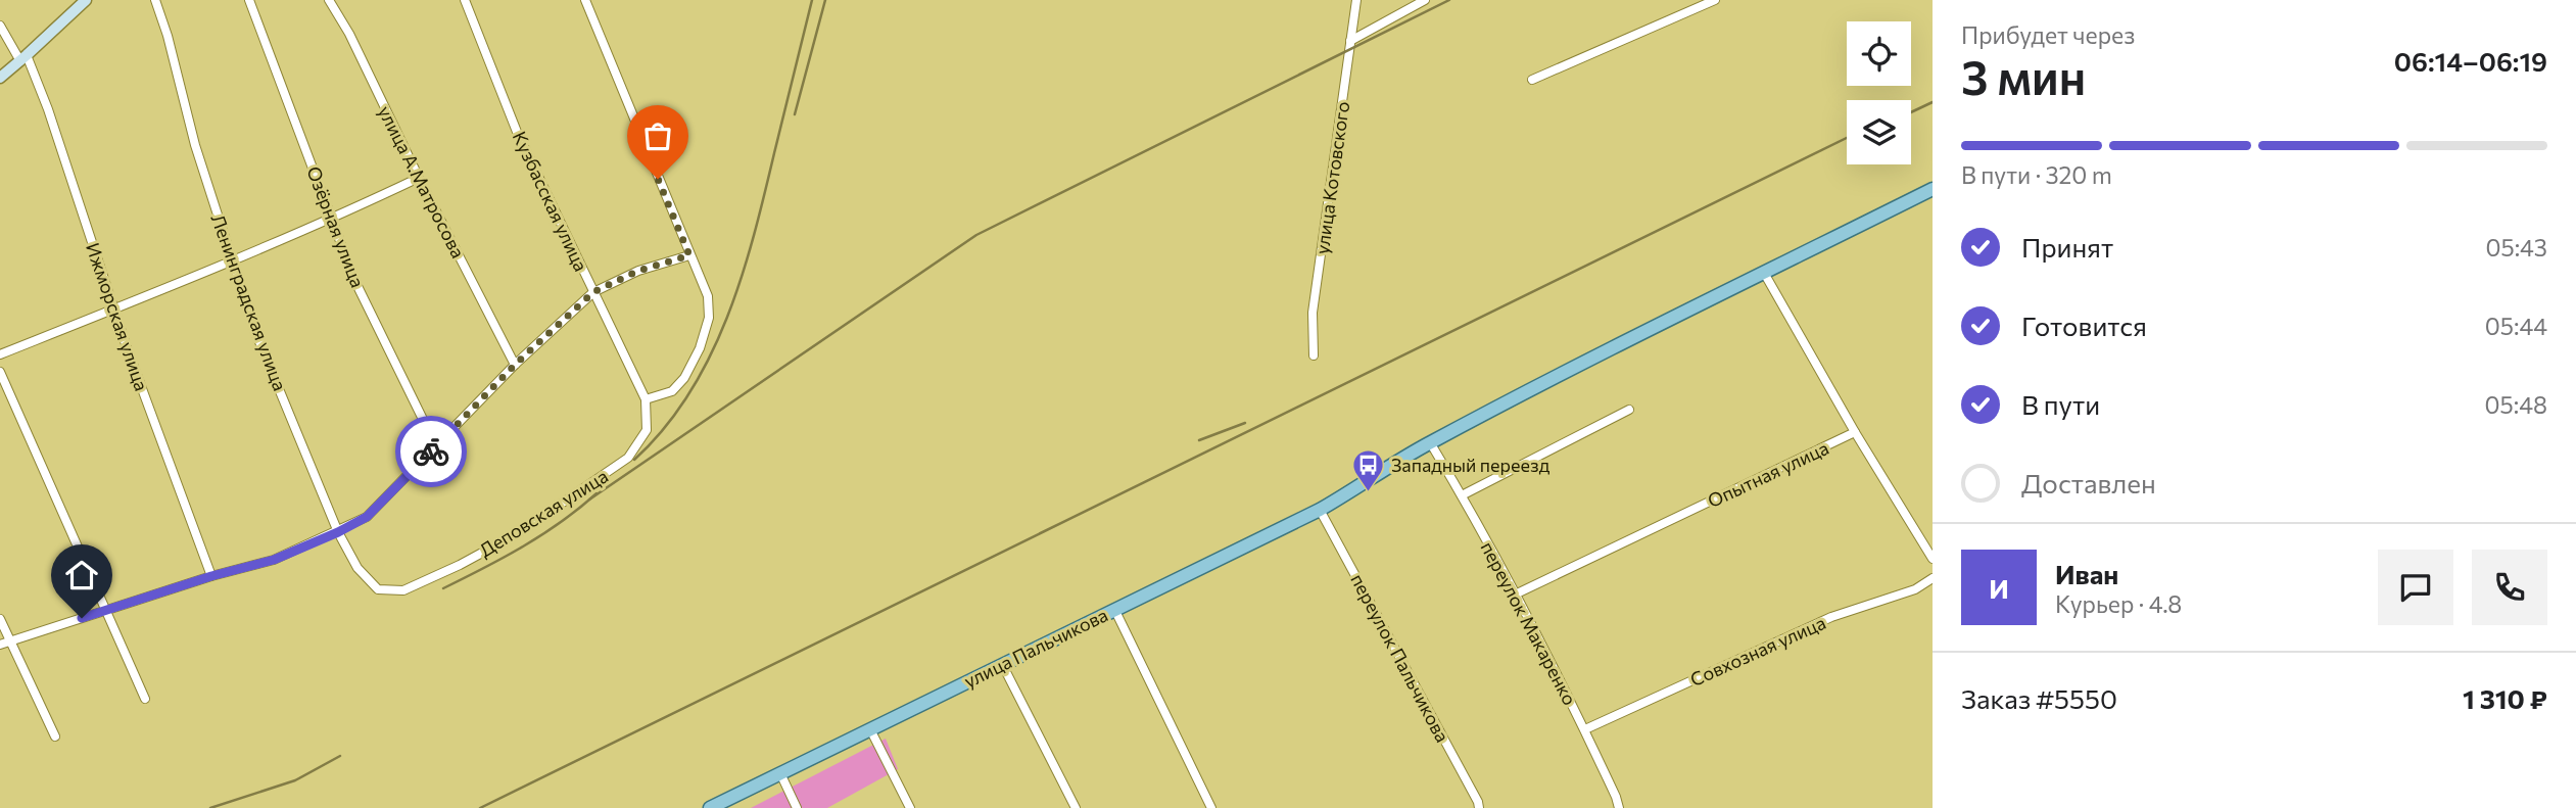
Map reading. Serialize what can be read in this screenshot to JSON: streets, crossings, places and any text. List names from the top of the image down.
{
  "streets": {
    "main road": ["улица Пальчикова"],
    "street": [
      "улица Котовского",
      "улица А.Матросова",
      "Кузбасская улица",
      "Озёрная улица",
      "Ленинградская улица",
      "Ижморская улица",
      "Опытная улица",
      "Деповская улица",
      "переулок Макаренко",
      "Совхозная улица",
      "переулок Пальчикова"
    ]
  },
  "crossings": [
    ["Кузбасская улица", "Деповская улица"],
    ["Ленинградская улица", "Деповская улица"],
    ["Опытная улица", "переулок Макаренко"],
    ["переулок Макаренко", "улица Пальчикова"],
    ["переулок Макаренко", "Совхозная улица"],
    ["улица Пальчикова", "переулок Пальчикова"]
  ],
  "places": {
    "bus stop": ["Западный переезд"]
  },
  "page": {
    "heading": ["3 мин", "Прибудет через", "06:14–06:19"],
    "panel": [
      "Иван",
      "Курьер · 4.8",
      "Заказ #5550",
      "1 310 ₽"
    ],
    "bar": "В пути · 320 m",
    "list": [
      ["Принят", "05:43"],
      ["Готовится", "05:44"],
      ["В пути", "05:48"],
      "Доставлен"
    ],
    "round": "И"
  }
}
